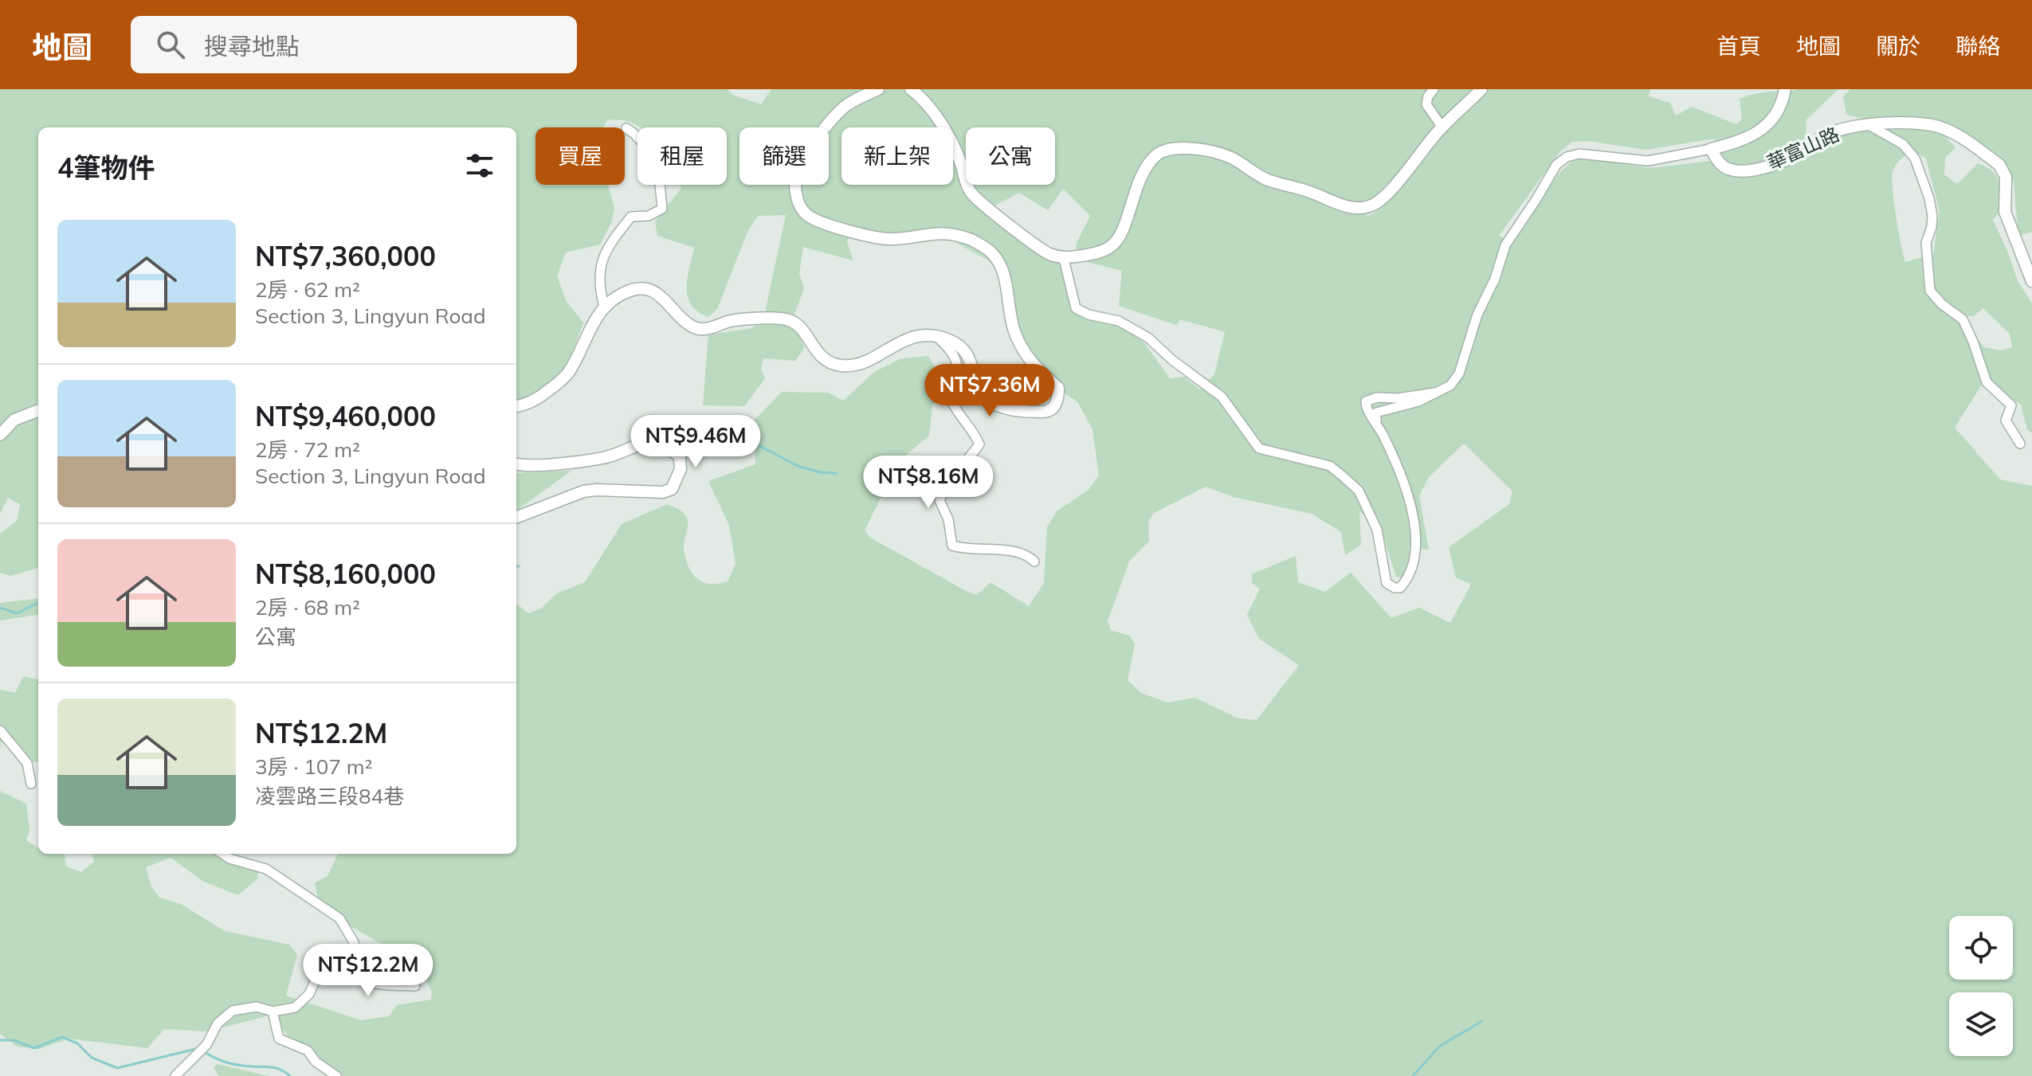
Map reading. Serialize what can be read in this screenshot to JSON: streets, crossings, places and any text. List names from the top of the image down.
{
  "streets": {
    "street": ["華富山路"]
  },
  "page": {
    "header": "地圖",
    "search": "搜尋地點",
    "nav": [
      "首頁",
      "地圖",
      "關於",
      "聯絡"
    ],
    "chip": [
      "買屋",
      "租屋",
      "篩選",
      "新上架",
      "公寓"
    ],
    "heading": "4筆物件",
    "list": [
      {
        "name": "NT$7,360,000",
        "note": "2房 · 62 m² · Section 3, Lingyun Road"
      },
      {
        "name": "NT$9,460,000",
        "note": "2房 · 72 m² · Section 3, Lingyun Road"
      },
      {
        "name": "NT$8,160,000",
        "note": "2房 · 68 m² · 公寓"
      },
      {
        "name": "NT$12.2M",
        "note": "3房 · 107 m² · 凌雲路三段84巷"
      }
    ],
    "price": [
      "NT$7.36M",
      "NT$9.46M",
      "NT$8.16M",
      "NT$12.2M"
    ]
  }
}
